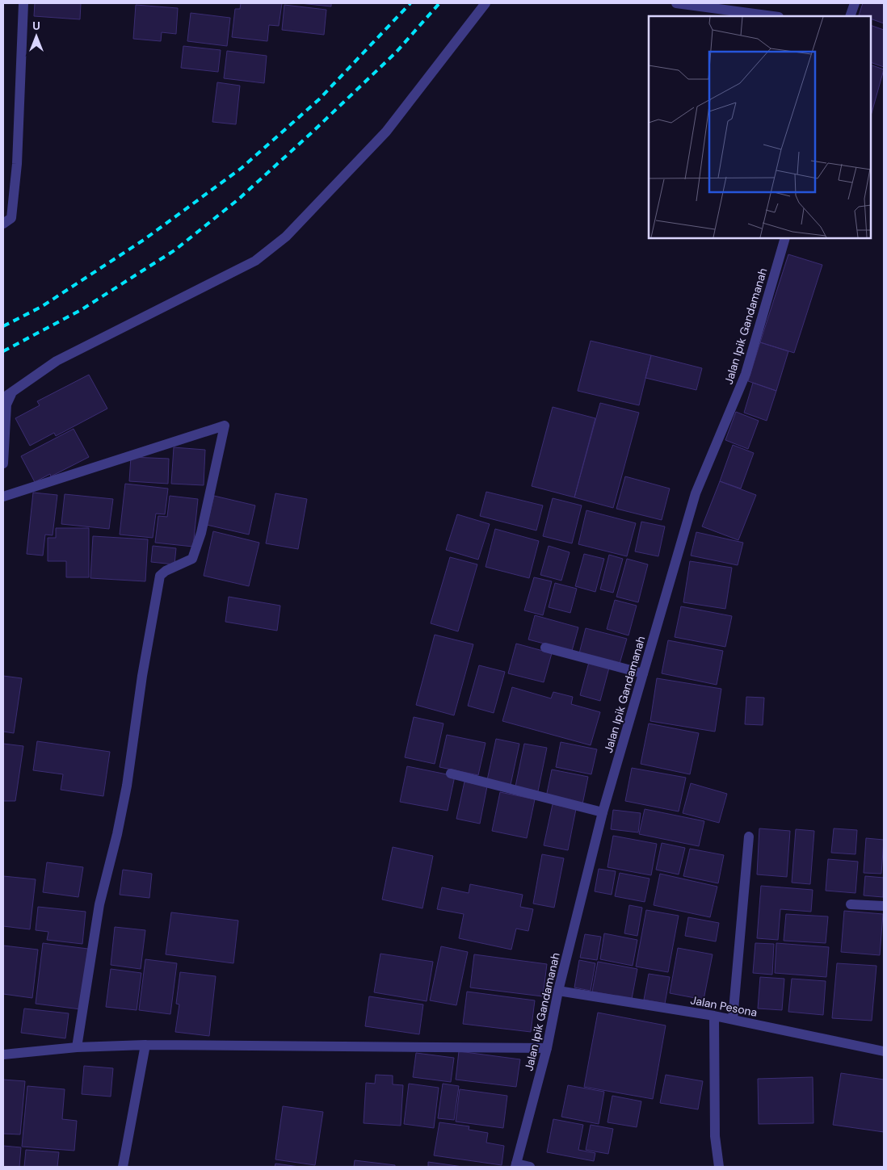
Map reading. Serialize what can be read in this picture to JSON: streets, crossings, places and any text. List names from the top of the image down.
{
  "streets": {
    "street": ["Jalan Ipik Gandamanah", "Jalan Pesona"]
  },
  "crossings": [
    ["Jalan Ipik Gandamanah", "Jalan Pesona"]
  ],
  "north": "top"
}
